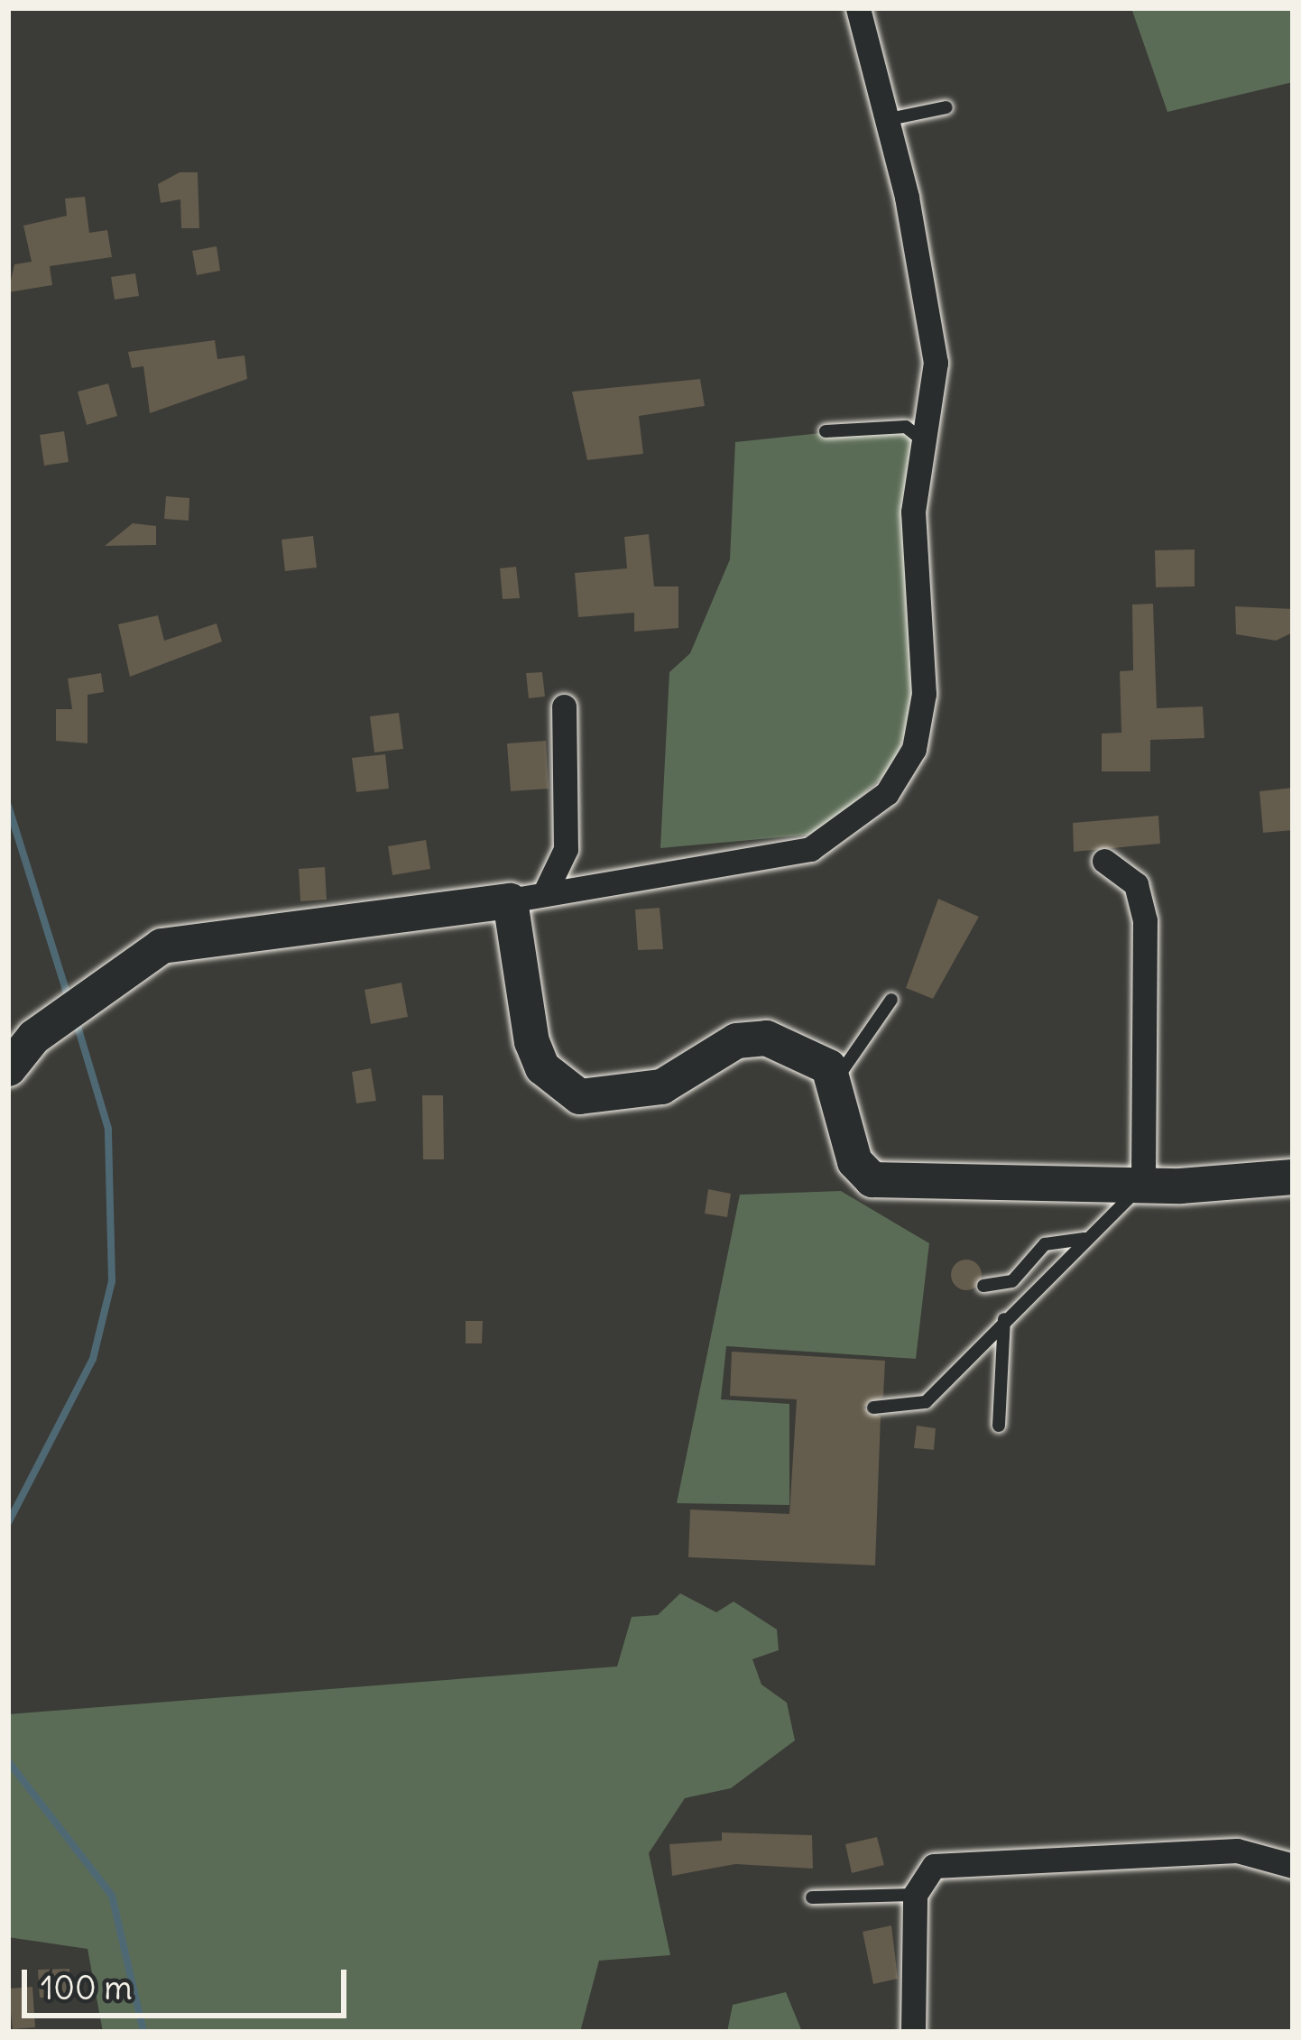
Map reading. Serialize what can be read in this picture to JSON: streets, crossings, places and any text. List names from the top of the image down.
{
  "scale_bar": "100 m"
}
